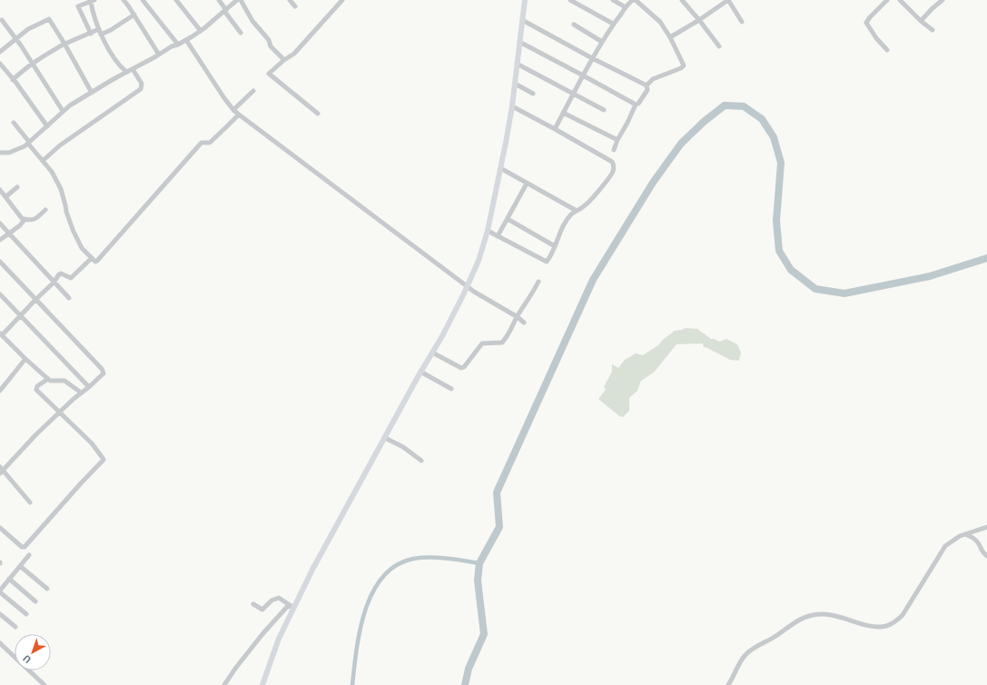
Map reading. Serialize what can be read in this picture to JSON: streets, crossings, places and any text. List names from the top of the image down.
{
  "north": "bottom left"
}
